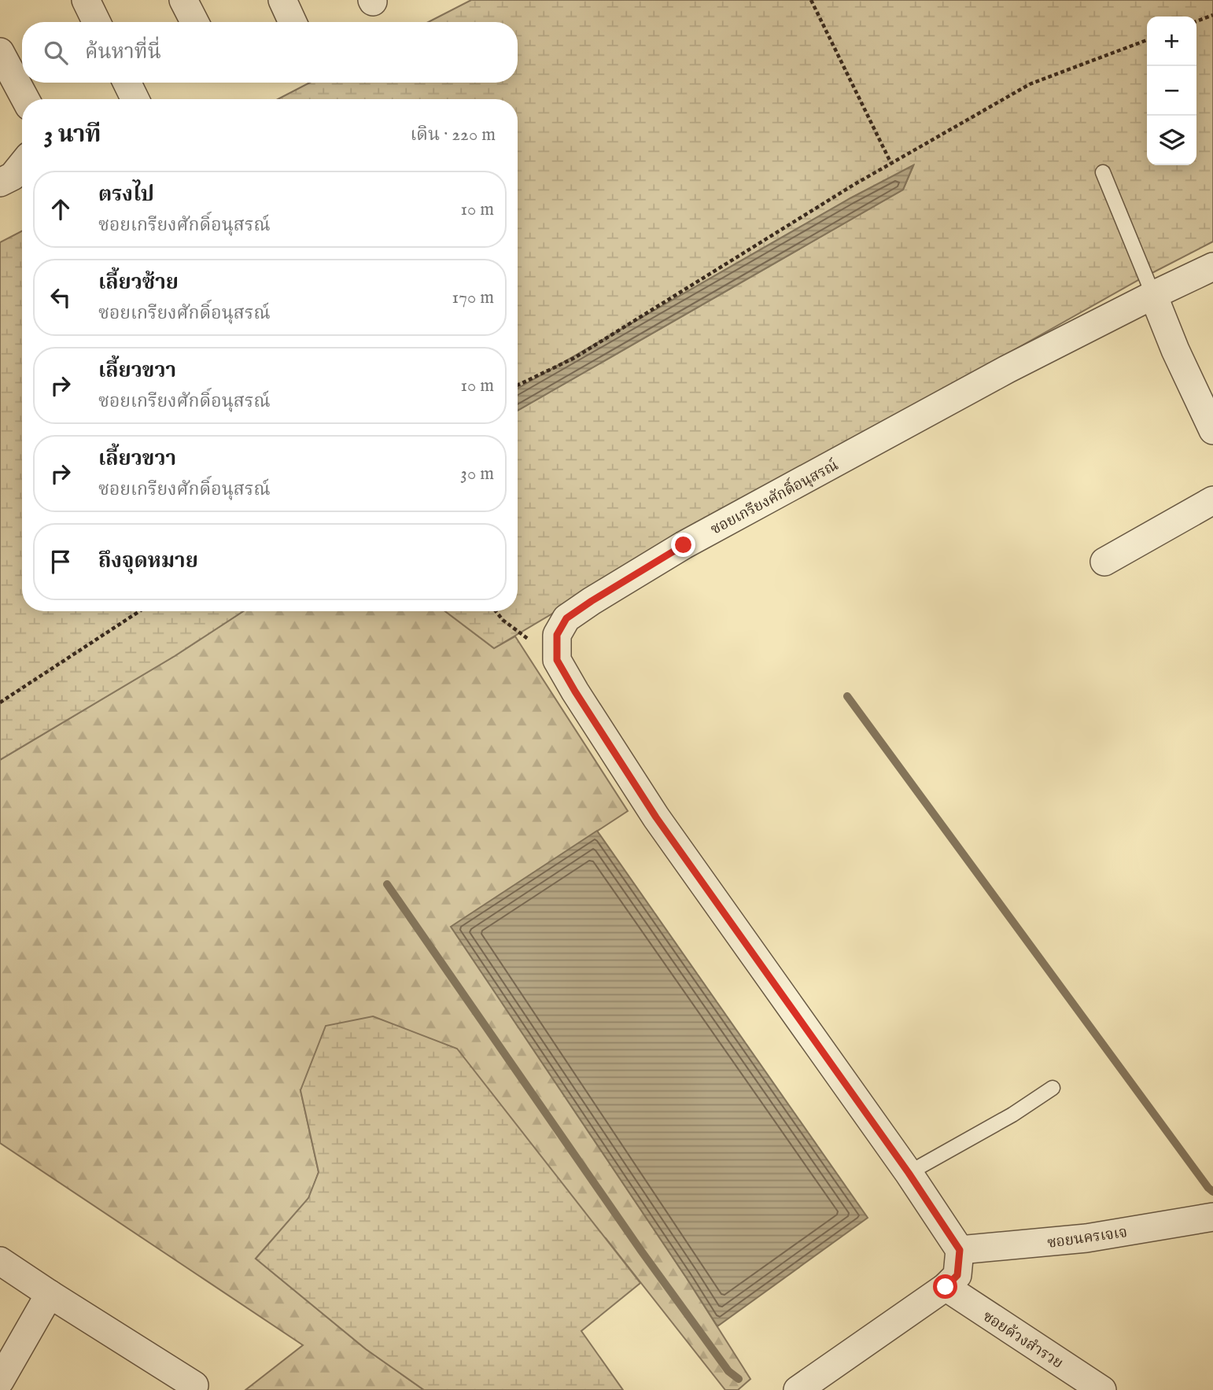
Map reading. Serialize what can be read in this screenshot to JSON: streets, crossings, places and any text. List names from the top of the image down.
{
  "streets": {
    "street": ["ซอยเกรียงศักดิ์อนุสรณ์", "ซอยนครเจเจ", "ซอยด้วงสำรวย"]
  },
  "page": {
    "map_buttons": ["+", "−"],
    "search": "ค้นหาที่นี่",
    "heading": ["3 นาที", "เดิน · 220 m"],
    "list": [
      ["ตรงไป", "ซอยเกรียงศักดิ์อนุสรณ์", "10 m"],
      ["เลี้ยวซ้าย", "ซอยเกรียงศักดิ์อนุสรณ์", "170 m"],
      ["เลี้ยวขวา", "ซอยเกรียงศักดิ์อนุสรณ์", "10 m"],
      ["เลี้ยวขวา", "ซอยเกรียงศักดิ์อนุสรณ์", "30 m"],
      "ถึงจุดหมาย"
    ]
  }
}
